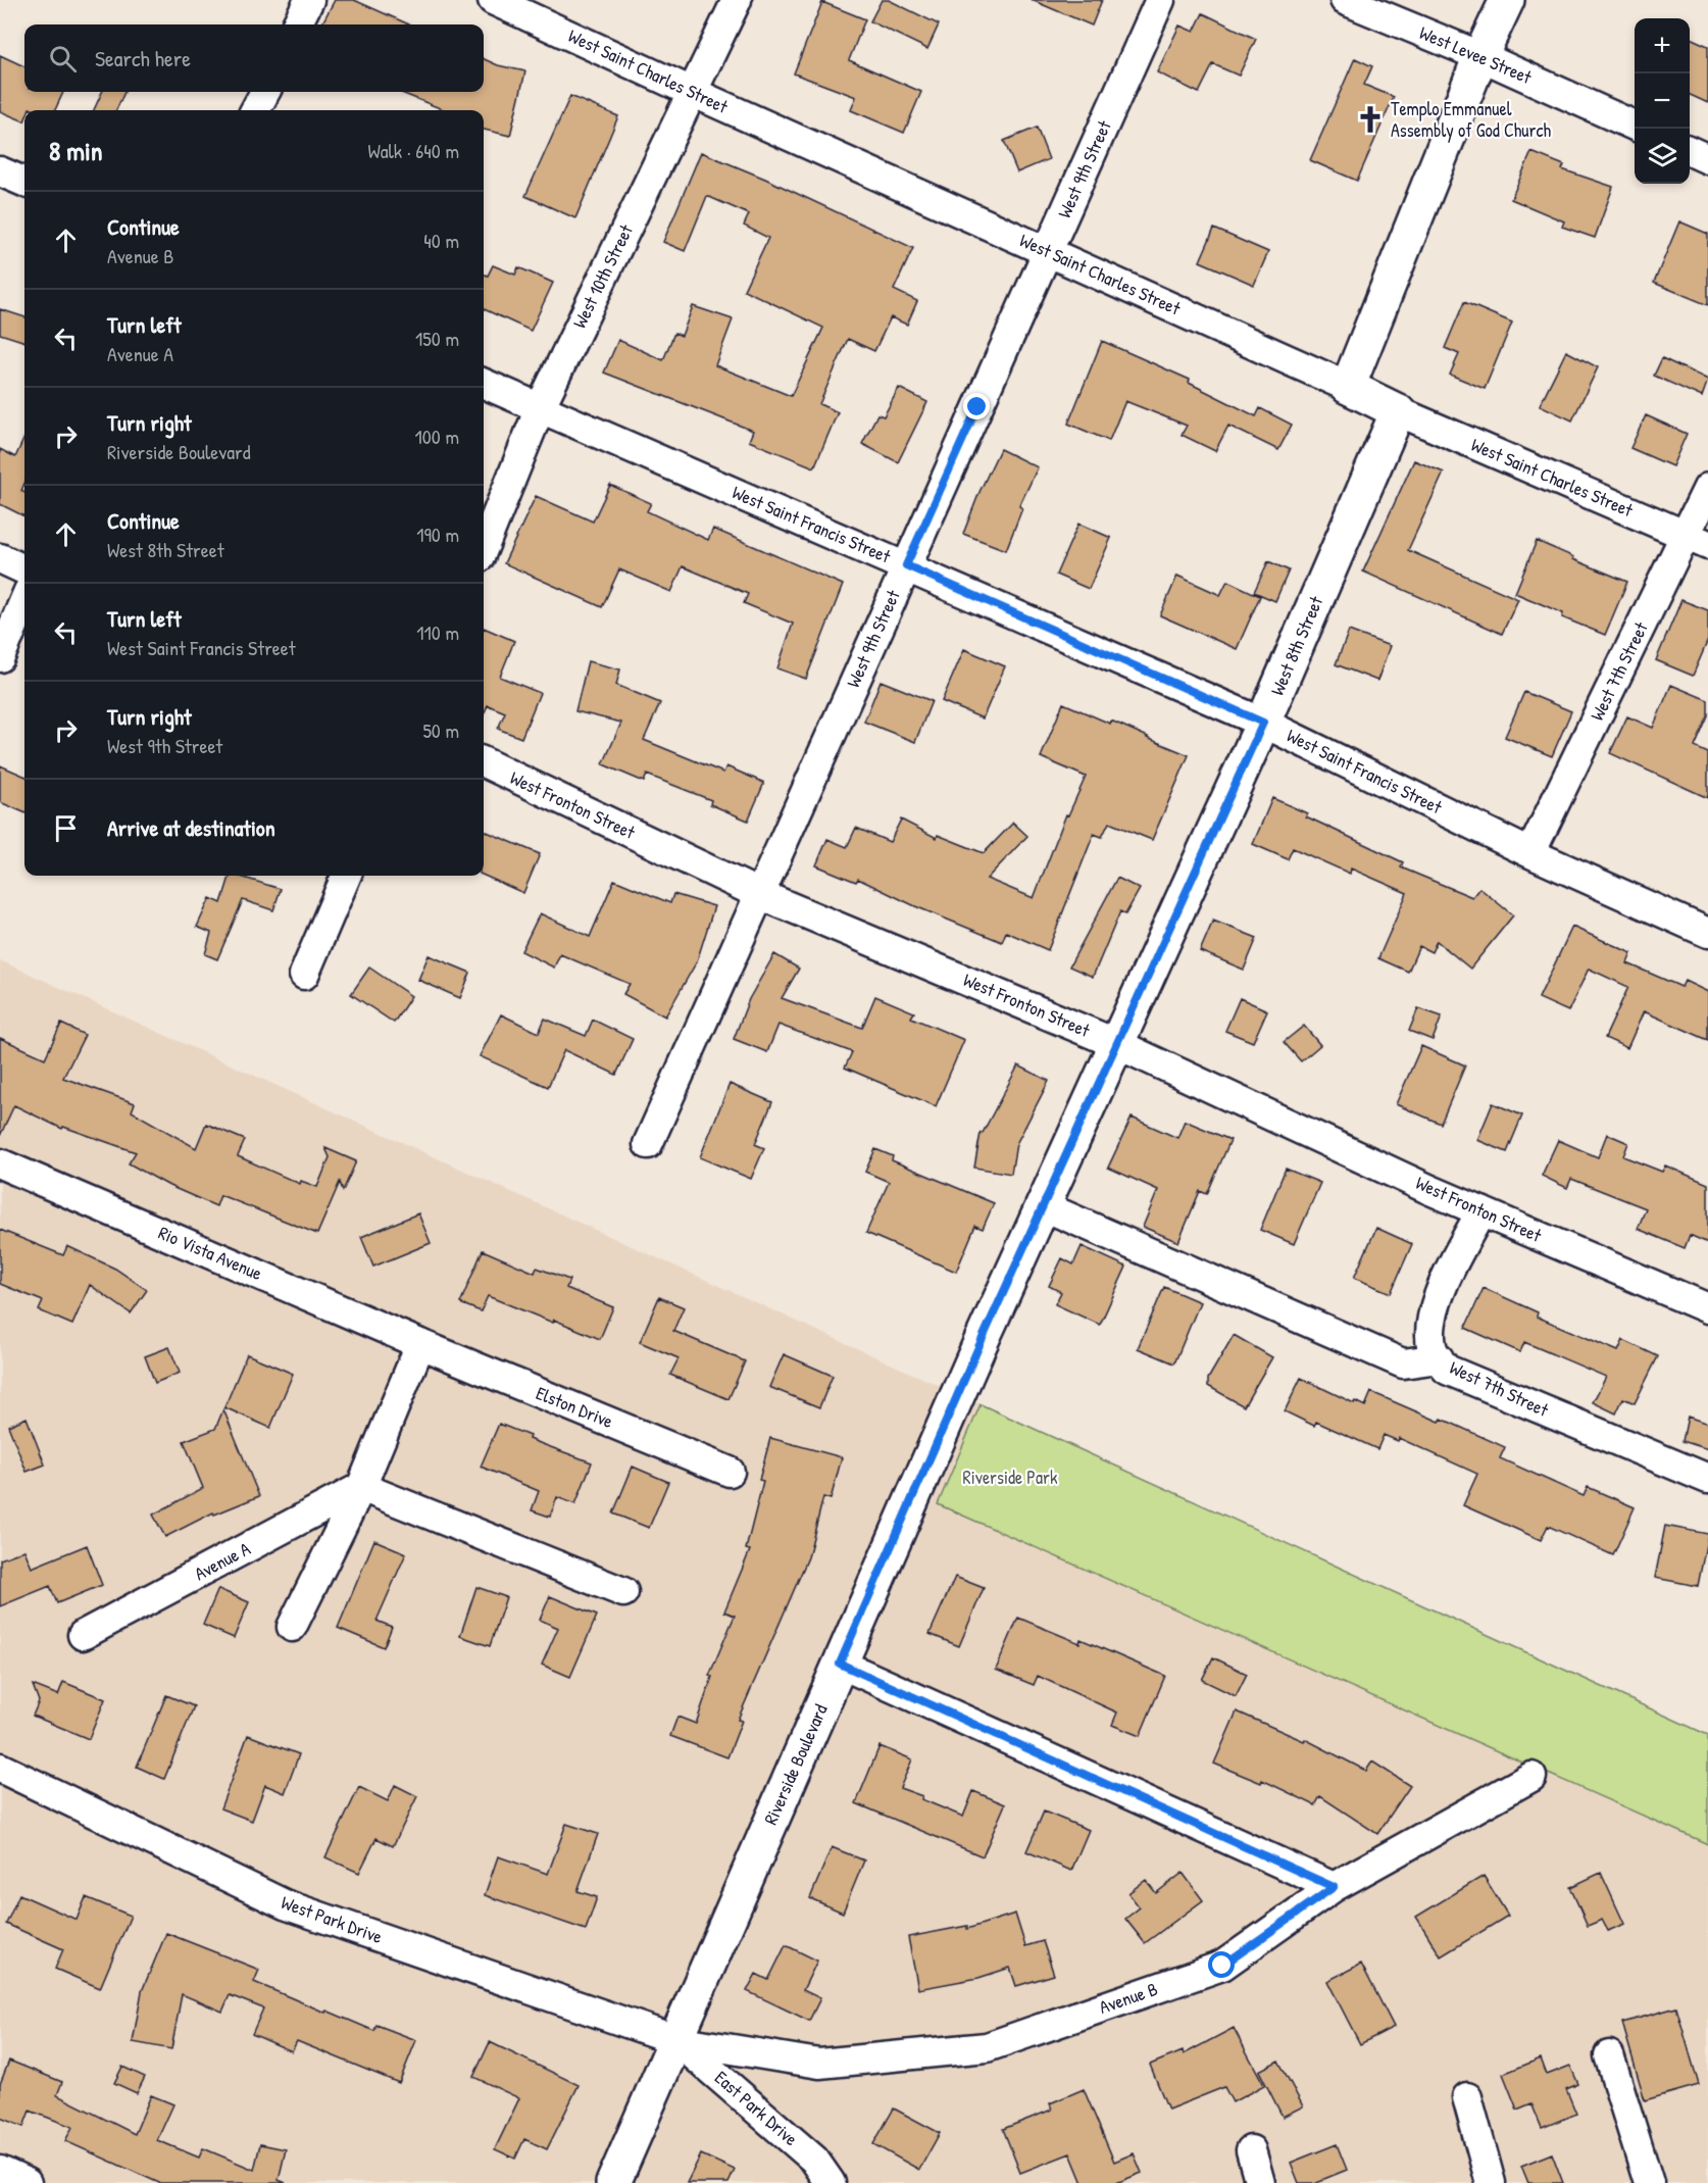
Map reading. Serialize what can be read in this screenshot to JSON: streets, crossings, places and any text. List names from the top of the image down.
{
  "streets": {
    "street": [
      "West Levee Street",
      "West Saint Charles Street",
      "West 9th Street",
      "West 10th Street",
      "West Saint Francis Street",
      "West 8th Street",
      "West 7th Street",
      "West Fronton Street",
      "Rio Vista Avenue",
      "Elston Drive",
      "Avenue A",
      "Riverside Boulevard",
      "West Park Drive",
      "Avenue B",
      "East Park Drive"
    ]
  },
  "crossings": [
    ["West Saint Charles Street", "West 9th Street"],
    ["West Saint Charles Street", "West 10th Street"],
    ["West Saint Charles Street", "West 8th Street"],
    ["West Saint Charles Street", "West 7th Street"],
    ["West 9th Street", "West Saint Francis Street"],
    ["West 9th Street", "West Fronton Street"],
    ["West 10th Street", "West Saint Francis Street"],
    ["West Saint Francis Street", "West 8th Street"],
    ["West Saint Francis Street", "West 7th Street"],
    ["West 8th Street", "West Fronton Street"],
    ["West 8th Street", "Riverside Boulevard"],
    ["West 7th Street", "West Fronton Street"],
    ["Rio Vista Avenue", "Elston Drive"],
    ["Riverside Boulevard", "West Park Drive"],
    ["Riverside Boulevard", "Avenue B"],
    ["Riverside Boulevard", "East Park Drive"],
    ["West Park Drive", "Avenue B"],
    ["West Park Drive", "East Park Drive"],
    ["Avenue B", "East Park Drive"]
  ],
  "parks": ["Riverside Park"],
  "places": {
    "church": ["Templo Emmanuel Assembly of God Church"]
  },
  "page": {
    "map_buttons": ["+", "−"],
    "search": "Search here",
    "heading": ["8 min", "Walk · 640 m"],
    "list": [
      ["Continue", "Avenue B", "40 m"],
      ["Turn left", "Avenue A", "150 m"],
      ["Turn right", "Riverside Boulevard", "100 m"],
      ["Continue", "West 8th Street", "190 m"],
      ["Turn left", "West Saint Francis Street", "110 m"],
      ["Turn right", "West 9th Street", "50 m"],
      "Arrive at destination"
    ]
  }
}
